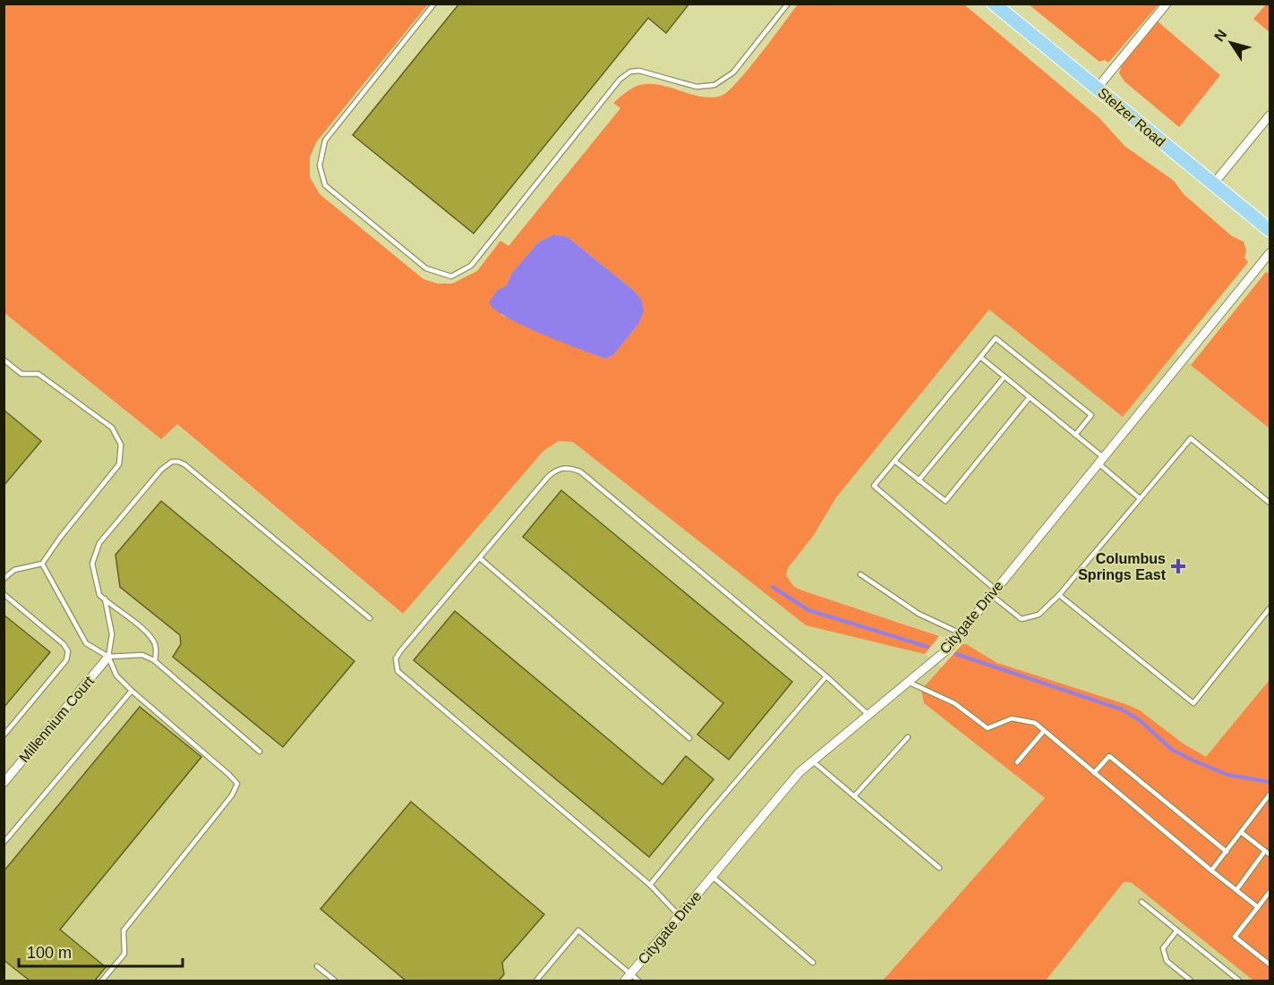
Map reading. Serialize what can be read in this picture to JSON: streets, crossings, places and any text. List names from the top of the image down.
{
  "streets": {
    "main road": ["Stelzer Road"],
    "street": ["Citygate Drive", "Millennium Court"]
  },
  "places": {
    "health": ["Columbus Springs East"]
  },
  "scale_bar": "100 m",
  "north": "top left"
}
